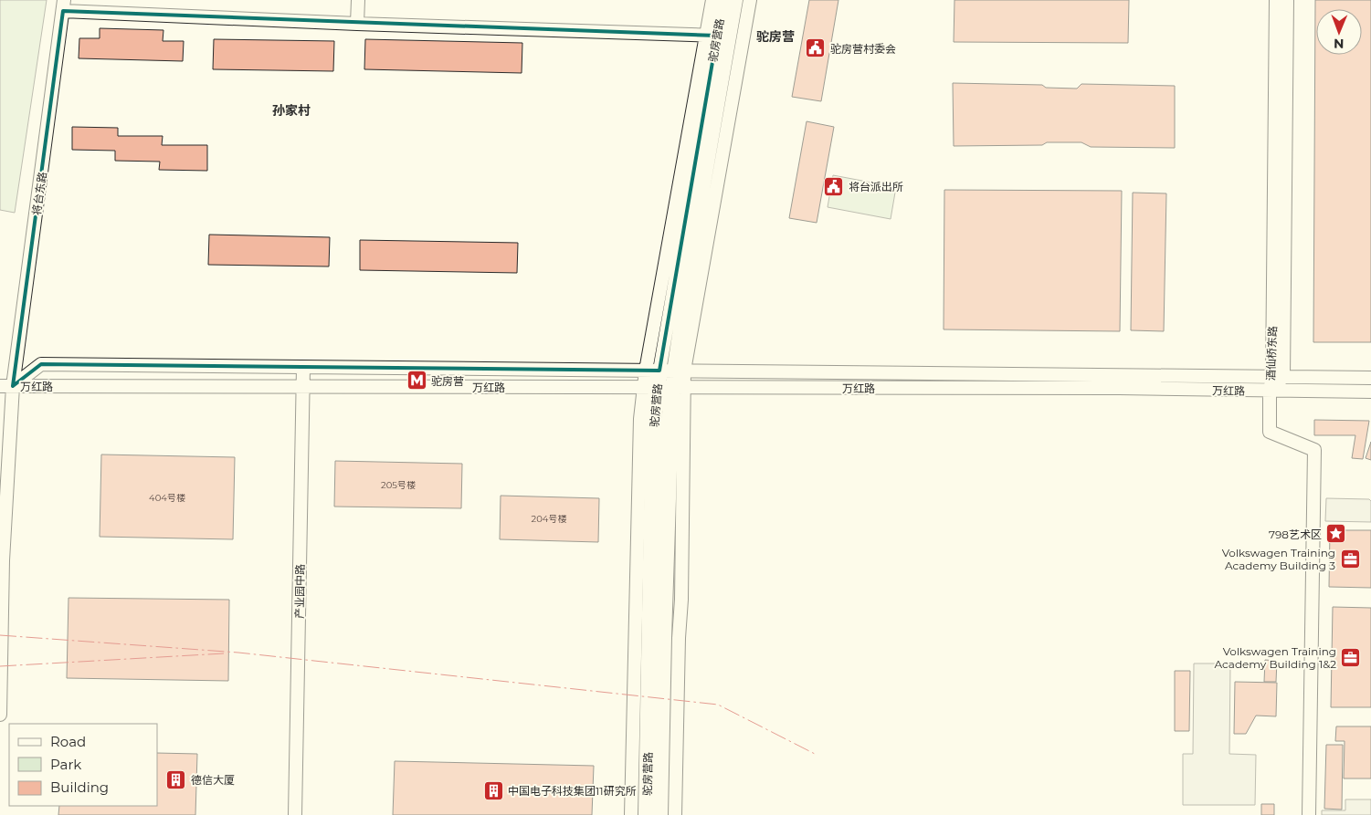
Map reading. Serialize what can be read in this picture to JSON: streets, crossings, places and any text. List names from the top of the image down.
{
  "streets": {
    "main road": ["驼房营路"],
    "street": [
      "将台东路",
      "酒仙桥东路",
      "万红路",
      "产业园中路"
    ]
  },
  "crossings": [
    ["驼房营路", "万红路"],
    ["将台东路", "万红路"],
    ["酒仙桥东路", "万红路"],
    ["万红路", "产业园中路"]
  ],
  "districts": ["驼房营", "孙家村"],
  "places": {
    "public building": ["驼房营村委会", "将台派出所"],
    "metro station": ["驼房营"],
    "place": ["798艺术区"],
    "office": ["Volkswagen Training Academy Building 3", "Volkswagen Training Academy Building 1&2"],
    "building": ["德信大厦", "中国电子科技集团11研究所"]
  },
  "house_numbers": ["205号楼", "404号楼", "204号楼"],
  "legend": ["Road", "Park", "Building"],
  "north": "bottom"
}
